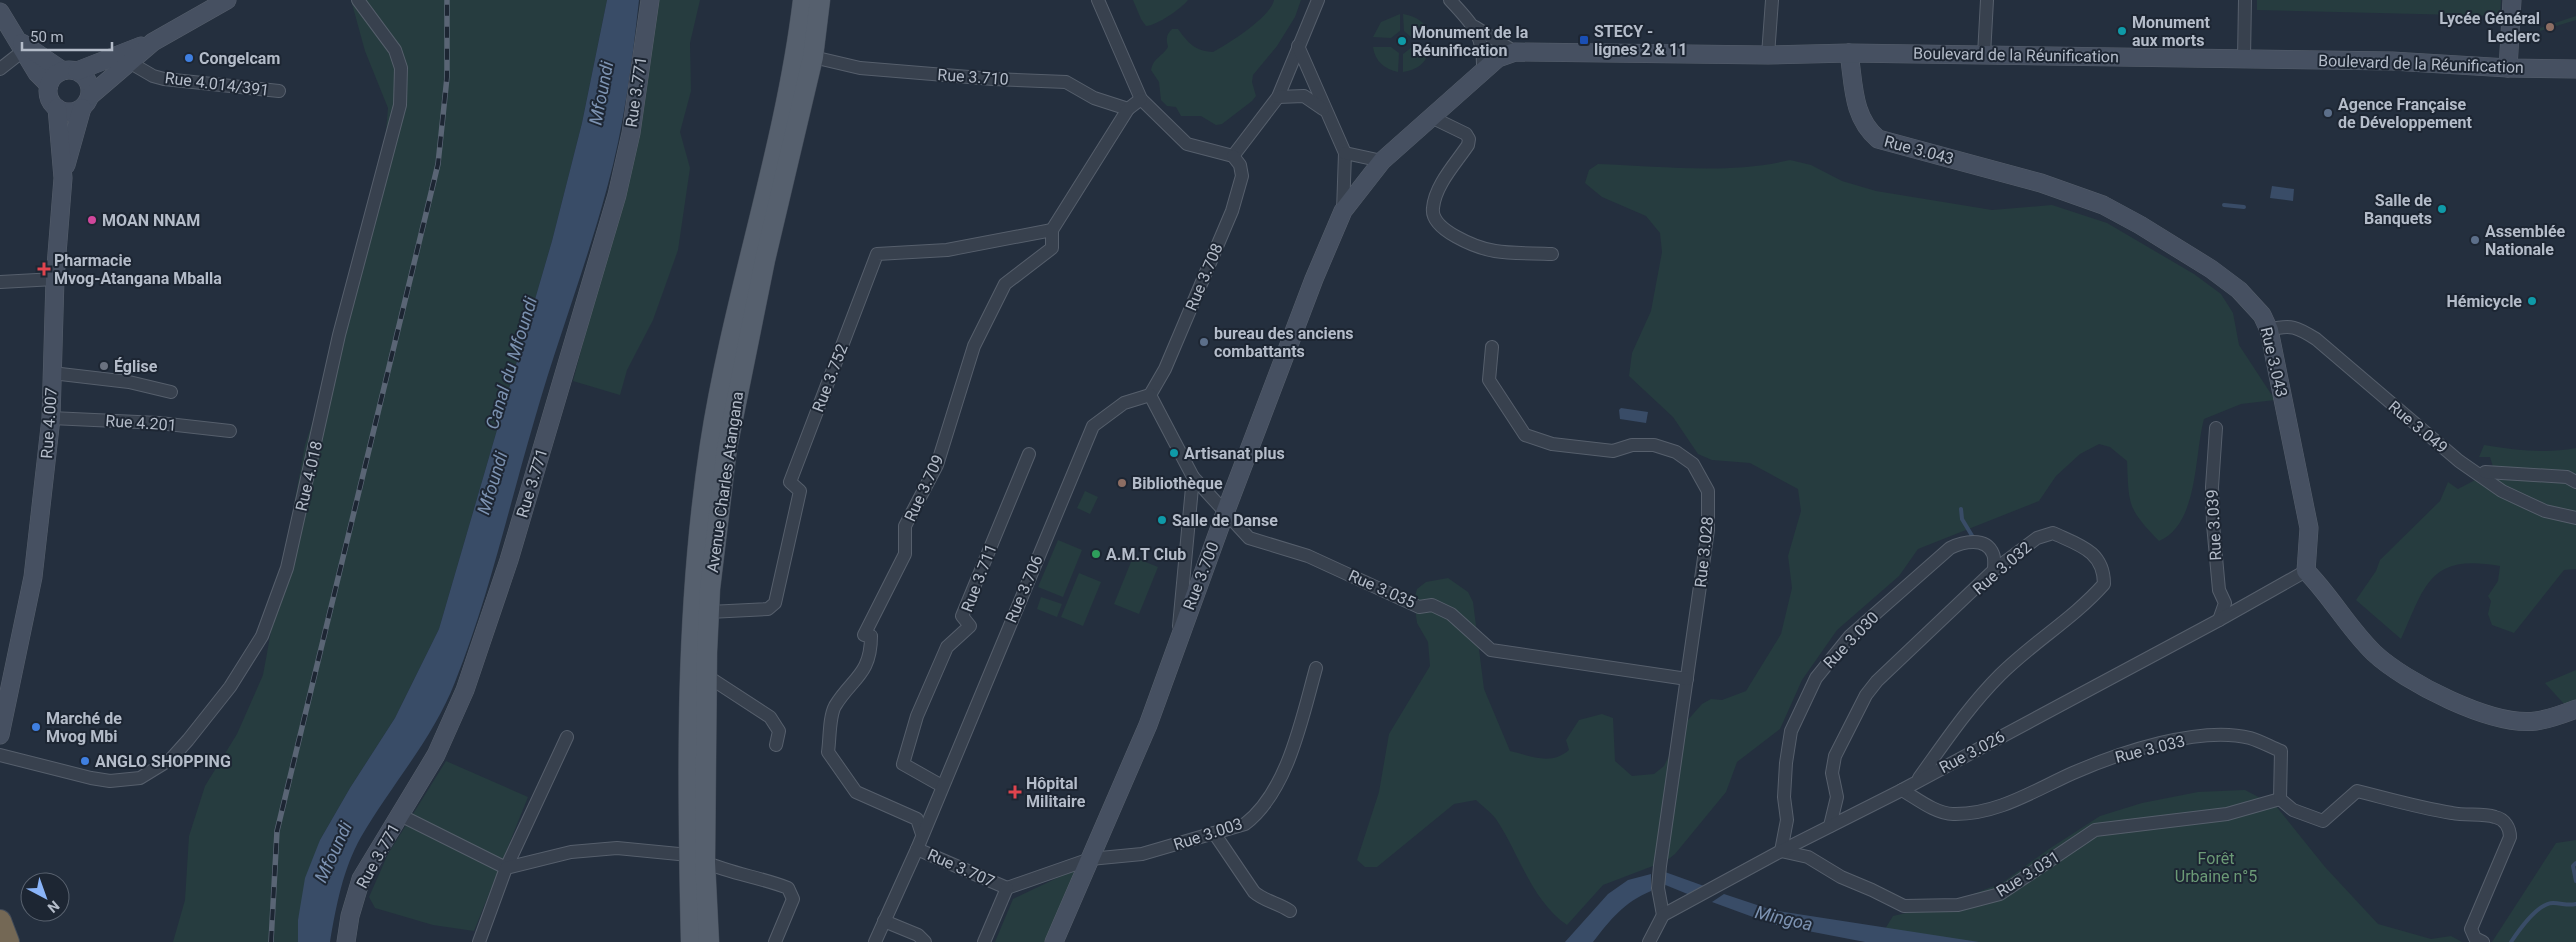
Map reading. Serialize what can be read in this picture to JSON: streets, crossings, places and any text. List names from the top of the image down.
{
  "streets": {
    "main road": [
      "Boulevard de la Réunification",
      "Rue 3.771",
      "Rue 3.043",
      "Rue 4.007",
      "Avenue Charles Atangana",
      "Rue 3.700"
    ],
    "street": [
      "Rue 3.710",
      "Rue 4.014/391",
      "Rue 3.708",
      "Rue 3.752",
      "Rue 4.201",
      "Rue 3.049",
      "Rue 4.018",
      "Rue 3.709",
      "Rue 3.039",
      "Rue 3.028",
      "Rue 3.032",
      "Rue 3.711",
      "Rue 3.706",
      "Rue 3.035",
      "Rue 3.030",
      "Rue 3.033",
      "Rue 3.026",
      "Rue 3.003",
      "Rue 3.707",
      "Rue 3.031"
    ]
  },
  "crossings": [
    ["Boulevard de la Réunification", "Rue 3.043"],
    ["Boulevard de la Réunification", "Rue 3.700"],
    ["Rue 3.710", "Avenue Charles Atangana"],
    ["Rue 3.710", "Rue 3.709"],
    ["Rue 3.043", "Rue 3.049"],
    ["Rue 3.043", "Rue 3.026"],
    ["Rue 3.708", "Rue 3.706"],
    ["Rue 3.752", "Avenue Charles Atangana"],
    ["Rue 3.752", "Rue 3.709"],
    ["Rue 4.007", "Rue 4.201"],
    ["Rue 3.709", "Rue 3.706"],
    ["Rue 3.039", "Rue 3.026"],
    ["Rue 3.028", "Rue 3.035"],
    ["Rue 3.028", "Rue 3.026"],
    ["Rue 3.032", "Rue 3.030"],
    ["Rue 3.032", "Rue 3.026"],
    ["Rue 3.700", "Rue 3.035"],
    ["Rue 3.700", "Rue 3.003"],
    ["Rue 3.700", "Rue 3.707"],
    ["Rue 3.711", "Rue 3.706"],
    ["Rue 3.706", "Rue 3.707"],
    ["Rue 3.030", "Rue 3.026"],
    ["Rue 3.030", "Rue 3.031"],
    ["Rue 3.033", "Rue 3.026"],
    ["Rue 3.033", "Rue 3.031"],
    ["Rue 3.026", "Rue 3.031"],
    ["Rue 3.003", "Rue 3.707"]
  ],
  "water": ["Mfoundi", "Canal du Mfoundi", "Mingoa"],
  "parks": ["Forêt Urbaine n°5"],
  "places": {
    "other": [
      "Lycée Général Leclerc",
      "Monument aux morts",
      "Monument de la Réunification",
      "Congelcam",
      "Agence Française de Développement",
      "Salle de Banquets",
      "MOAN NNAM",
      "Assemblée Nationale",
      "Hémicycle",
      "bureau des anciens combattants",
      "Église",
      "Artisanat plus",
      "Bibliothèque",
      "Salle de Danse",
      "A.M.T Club",
      "Marché de Mvog Mbi",
      "ANGLO SHOPPING"
    ],
    "transit": ["STECY - lignes 2 & 11"],
    "health": ["Pharmacie Mvog-Atangana Mballa", "Hôpital Militaire"]
  },
  "scale_bar": "50 m",
  "north": "bottom right"
}
